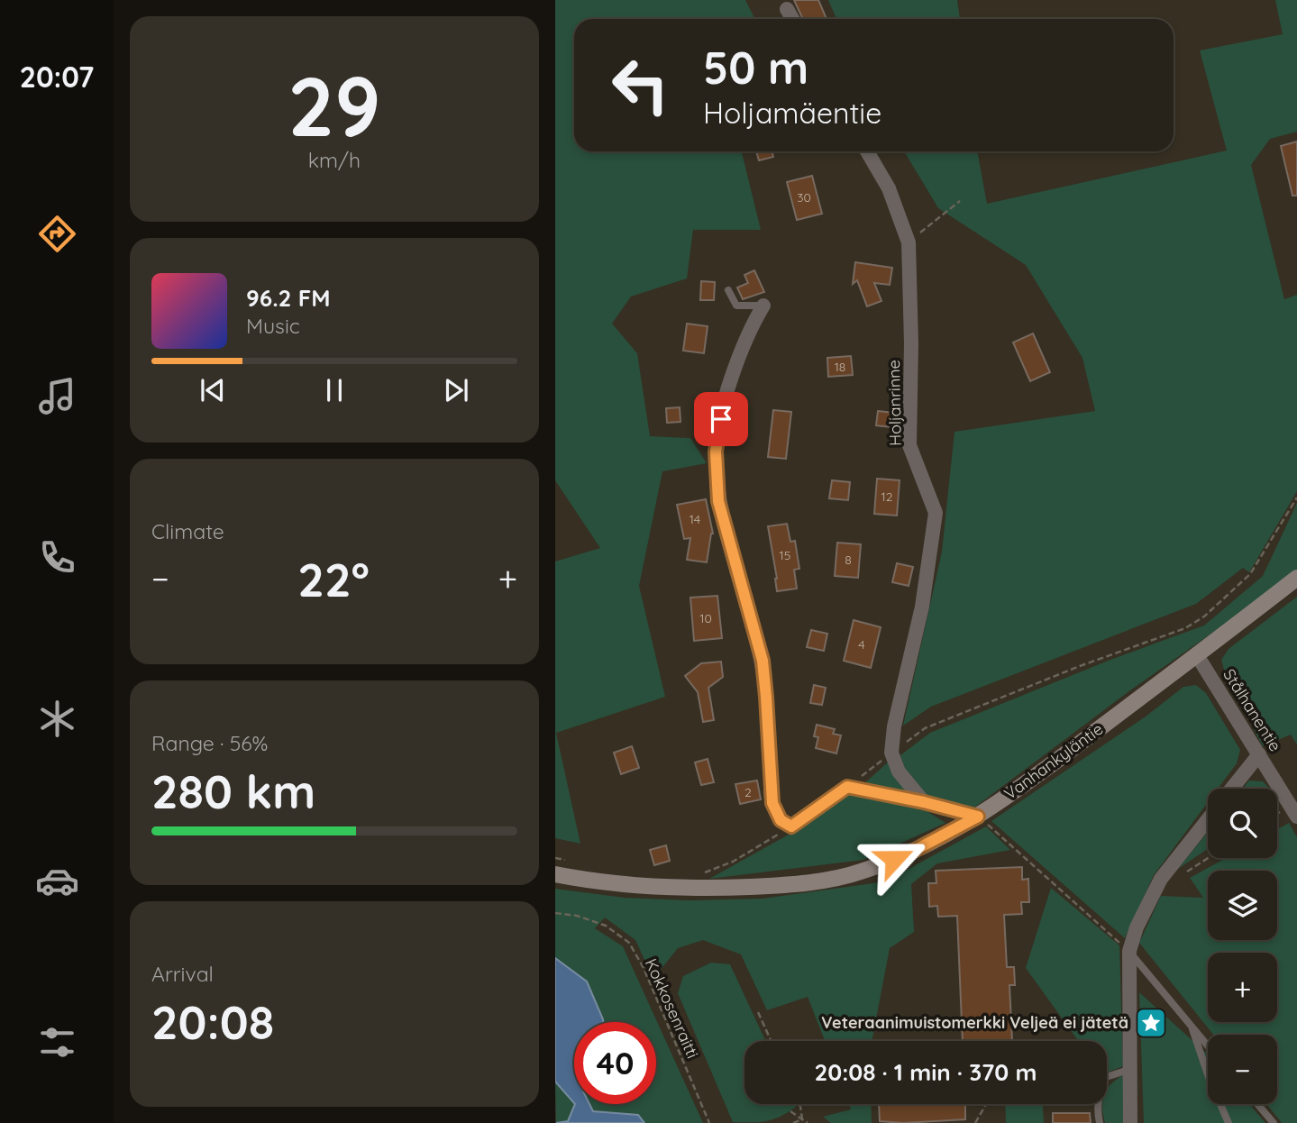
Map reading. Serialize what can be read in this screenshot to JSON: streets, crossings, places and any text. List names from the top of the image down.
{
  "streets": {
    "street": ["Holjanrinne", "Stålhanentie", "Vanhankyläntie"],
    "path": ["Kokkosenraitti"]
  },
  "crossings": [
    ["Stålhanentie", "Vanhankyläntie"]
  ],
  "places": {
    "place": ["Veteraanimuistomerkki Veljeä ei jätetä"]
  },
  "house_numbers": [
    "30",
    "18",
    "12",
    "14",
    "15",
    "8",
    "10",
    "4",
    "2"
  ],
  "page": {
    "tabs": "20:07",
    "tile": [
      ["29", "km/h"],
      "Climate",
      ["Range · 56%", "280 km"],
      ["Arrival", "20:08"]
    ],
    "turn": ["50 m", "Holjamäentie"],
    "song": ["96.2 FM", "Music"],
    "heat": ["−", "22°", "+"],
    "map_buttons": ["+", "−"],
    "limit": "40",
    "trip": "20:08 · 1 min · 370 m"
  }
}
